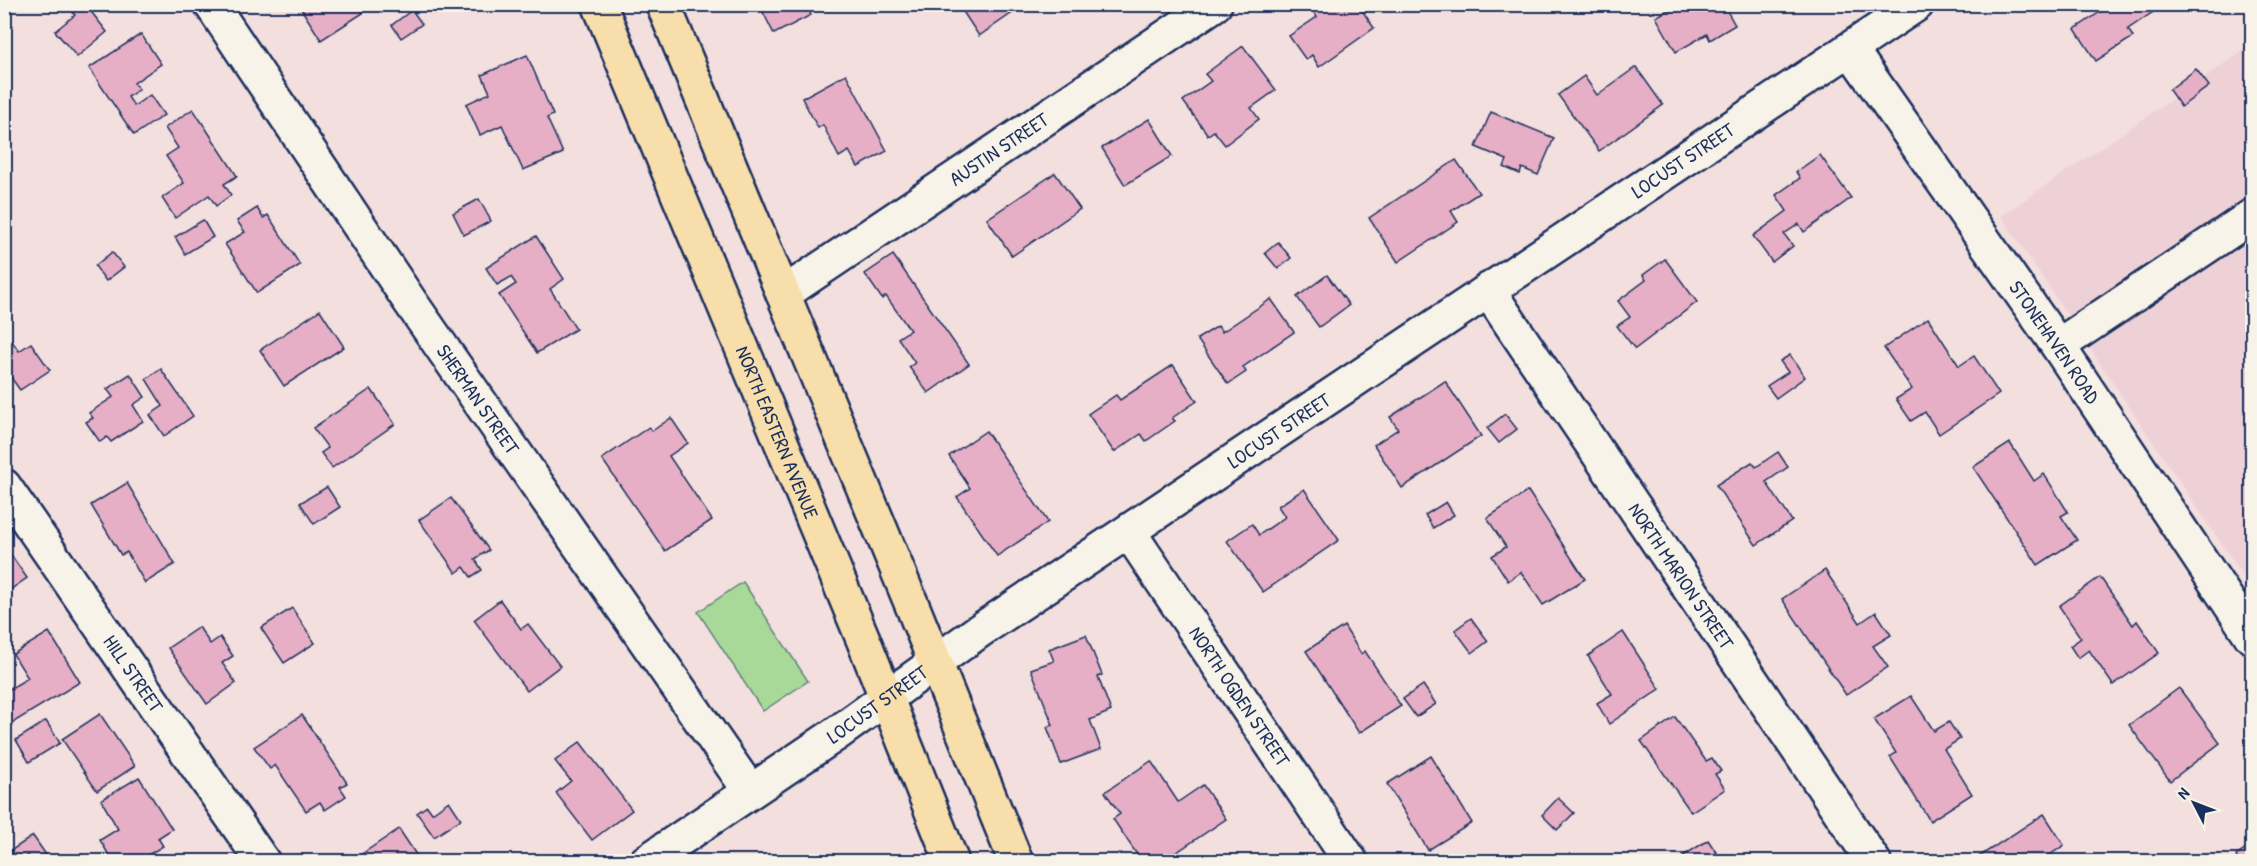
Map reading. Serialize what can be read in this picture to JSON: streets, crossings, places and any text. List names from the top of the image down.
{
  "streets": {
    "main road": ["NORTH EASTERN AVENUE"],
    "street": [
      "AUSTIN STREET",
      "LOCUST STREET",
      "STONEHAVEN ROAD",
      "SHERMAN STREET",
      "NORTH MARION STREET",
      "HILL STREET",
      "NORTH OGDEN STREET"
    ]
  },
  "crossings": [
    ["LOCUST STREET", "STONEHAVEN ROAD"],
    ["LOCUST STREET", "SHERMAN STREET"],
    ["LOCUST STREET", "NORTH EASTERN AVENUE"],
    ["LOCUST STREET", "NORTH MARION STREET"],
    ["LOCUST STREET", "NORTH OGDEN STREET"]
  ],
  "north": "top left"
}
